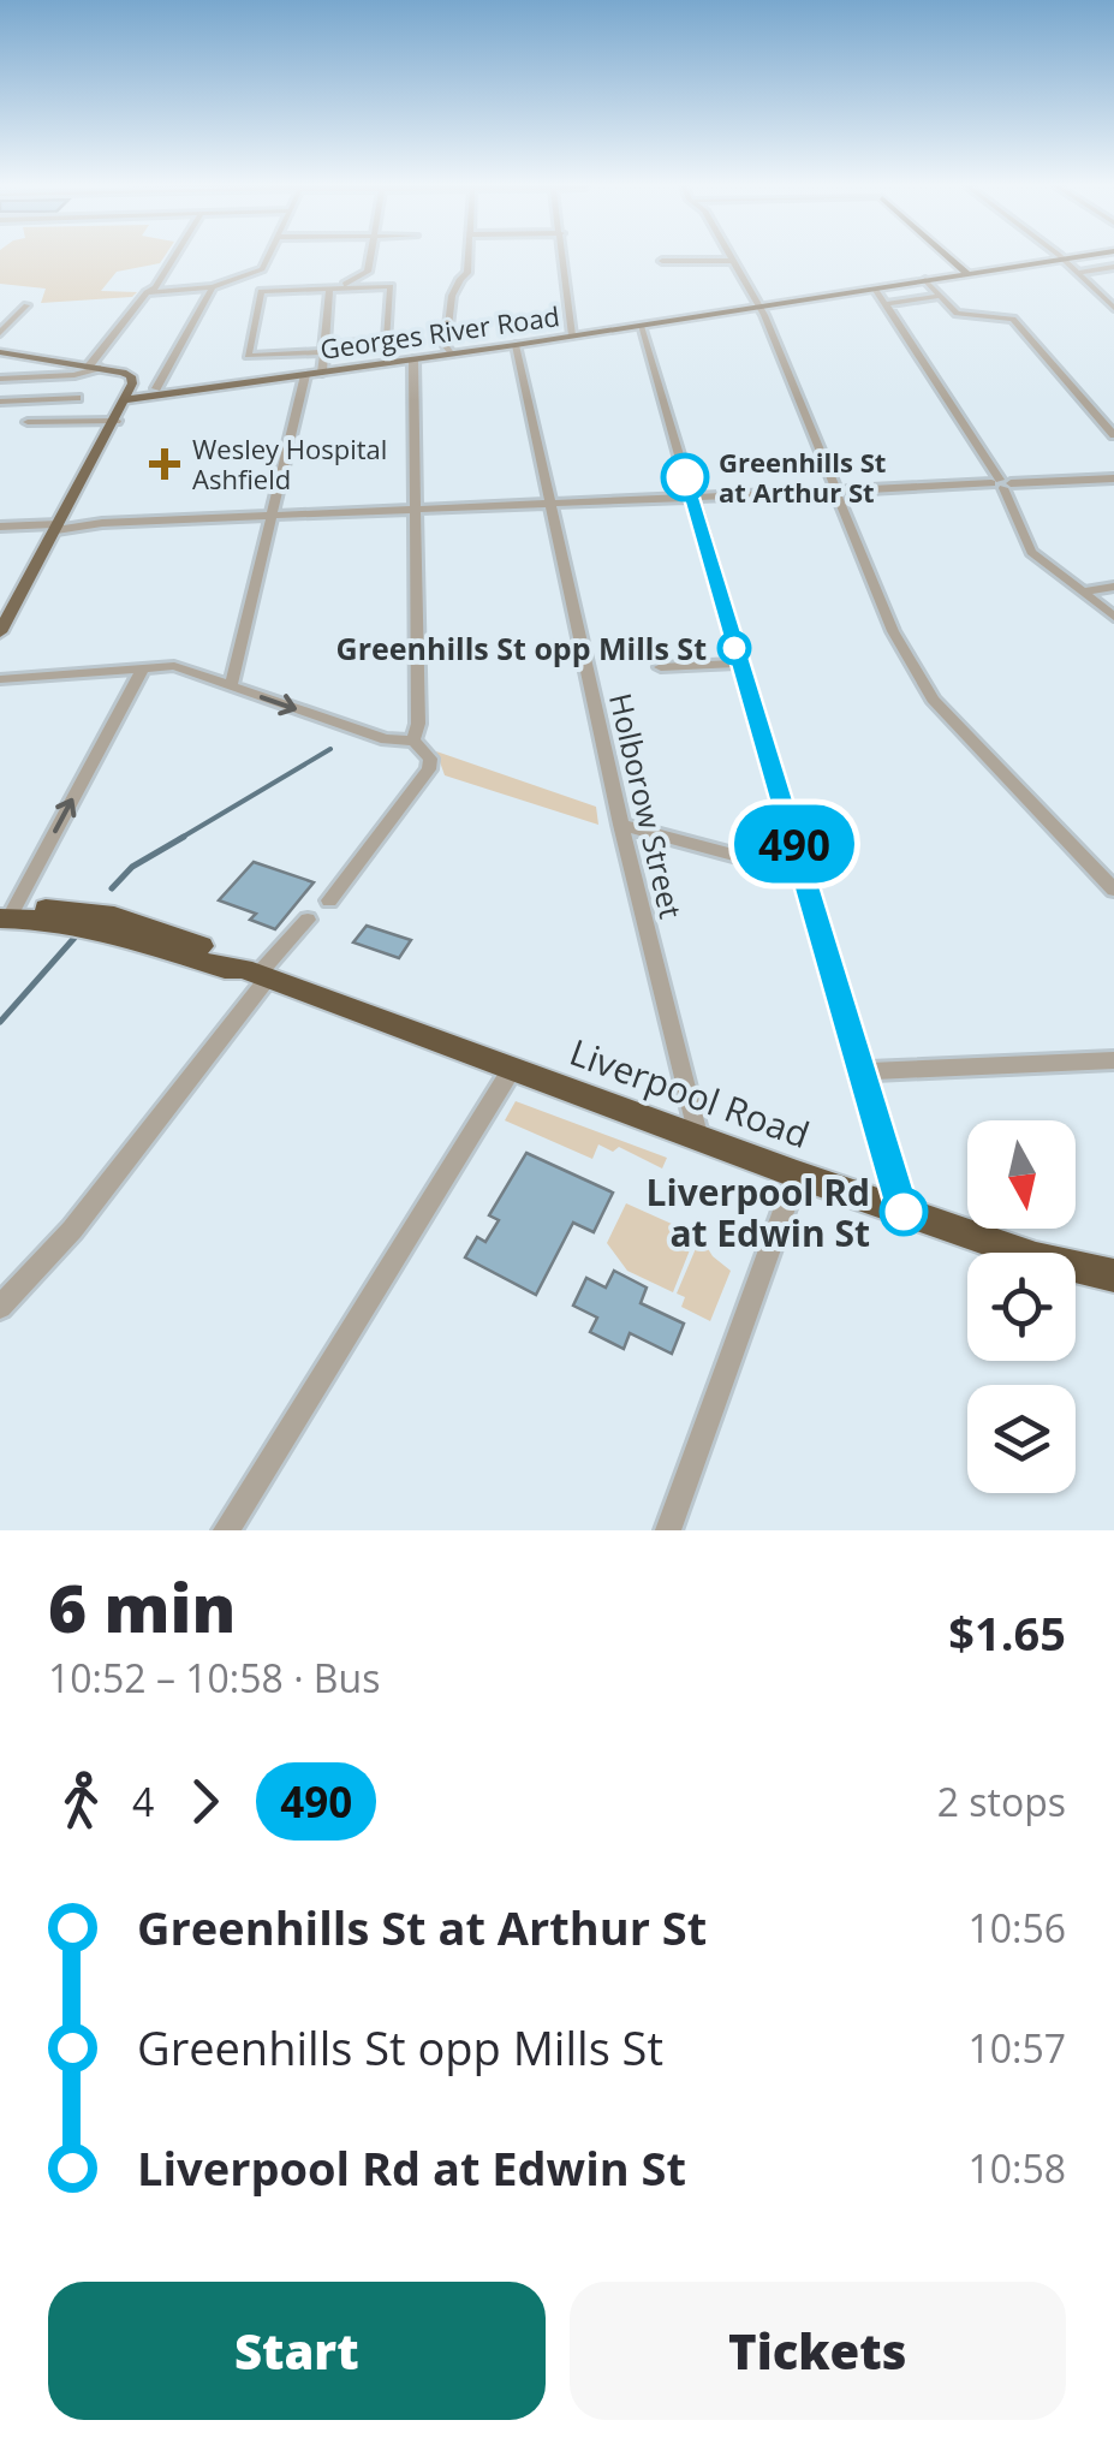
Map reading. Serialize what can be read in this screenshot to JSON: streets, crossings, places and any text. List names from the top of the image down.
{
  "streets": {
    "highway": ["Liverpool Road"],
    "main road": ["Georges River Road"],
    "street": ["Holborow Street"]
  },
  "crossings": [
    ["Georges River Road", "Holborow Street"],
    ["Holborow Street", "Liverpool Road"]
  ],
  "places": {
    "health": ["Wesley Hospital Ashfield"],
    "other": ["Greenhills St at Arthur St", "Greenhills St opp Mills St", "Liverpool Rd at Edwin St"]
  },
  "lines": ["bus line 490"],
  "north": "bottom",
  "page": {
    "on_map": "490",
    "heading": ["6 min", "10:52 – 10:58 · Bus", "$1.65"],
    "legs": ["4", "490", "2 stops"],
    "list": [
      {
        "name": "Greenhills St at Arthur St",
        "value": "10:56"
      },
      {
        "name": "Greenhills St opp Mills St",
        "value": "10:57"
      },
      {
        "name": "Liverpool Rd at Edwin St",
        "value": "10:58"
      }
    ],
    "buttons": ["Start", "Tickets"]
  }
}
